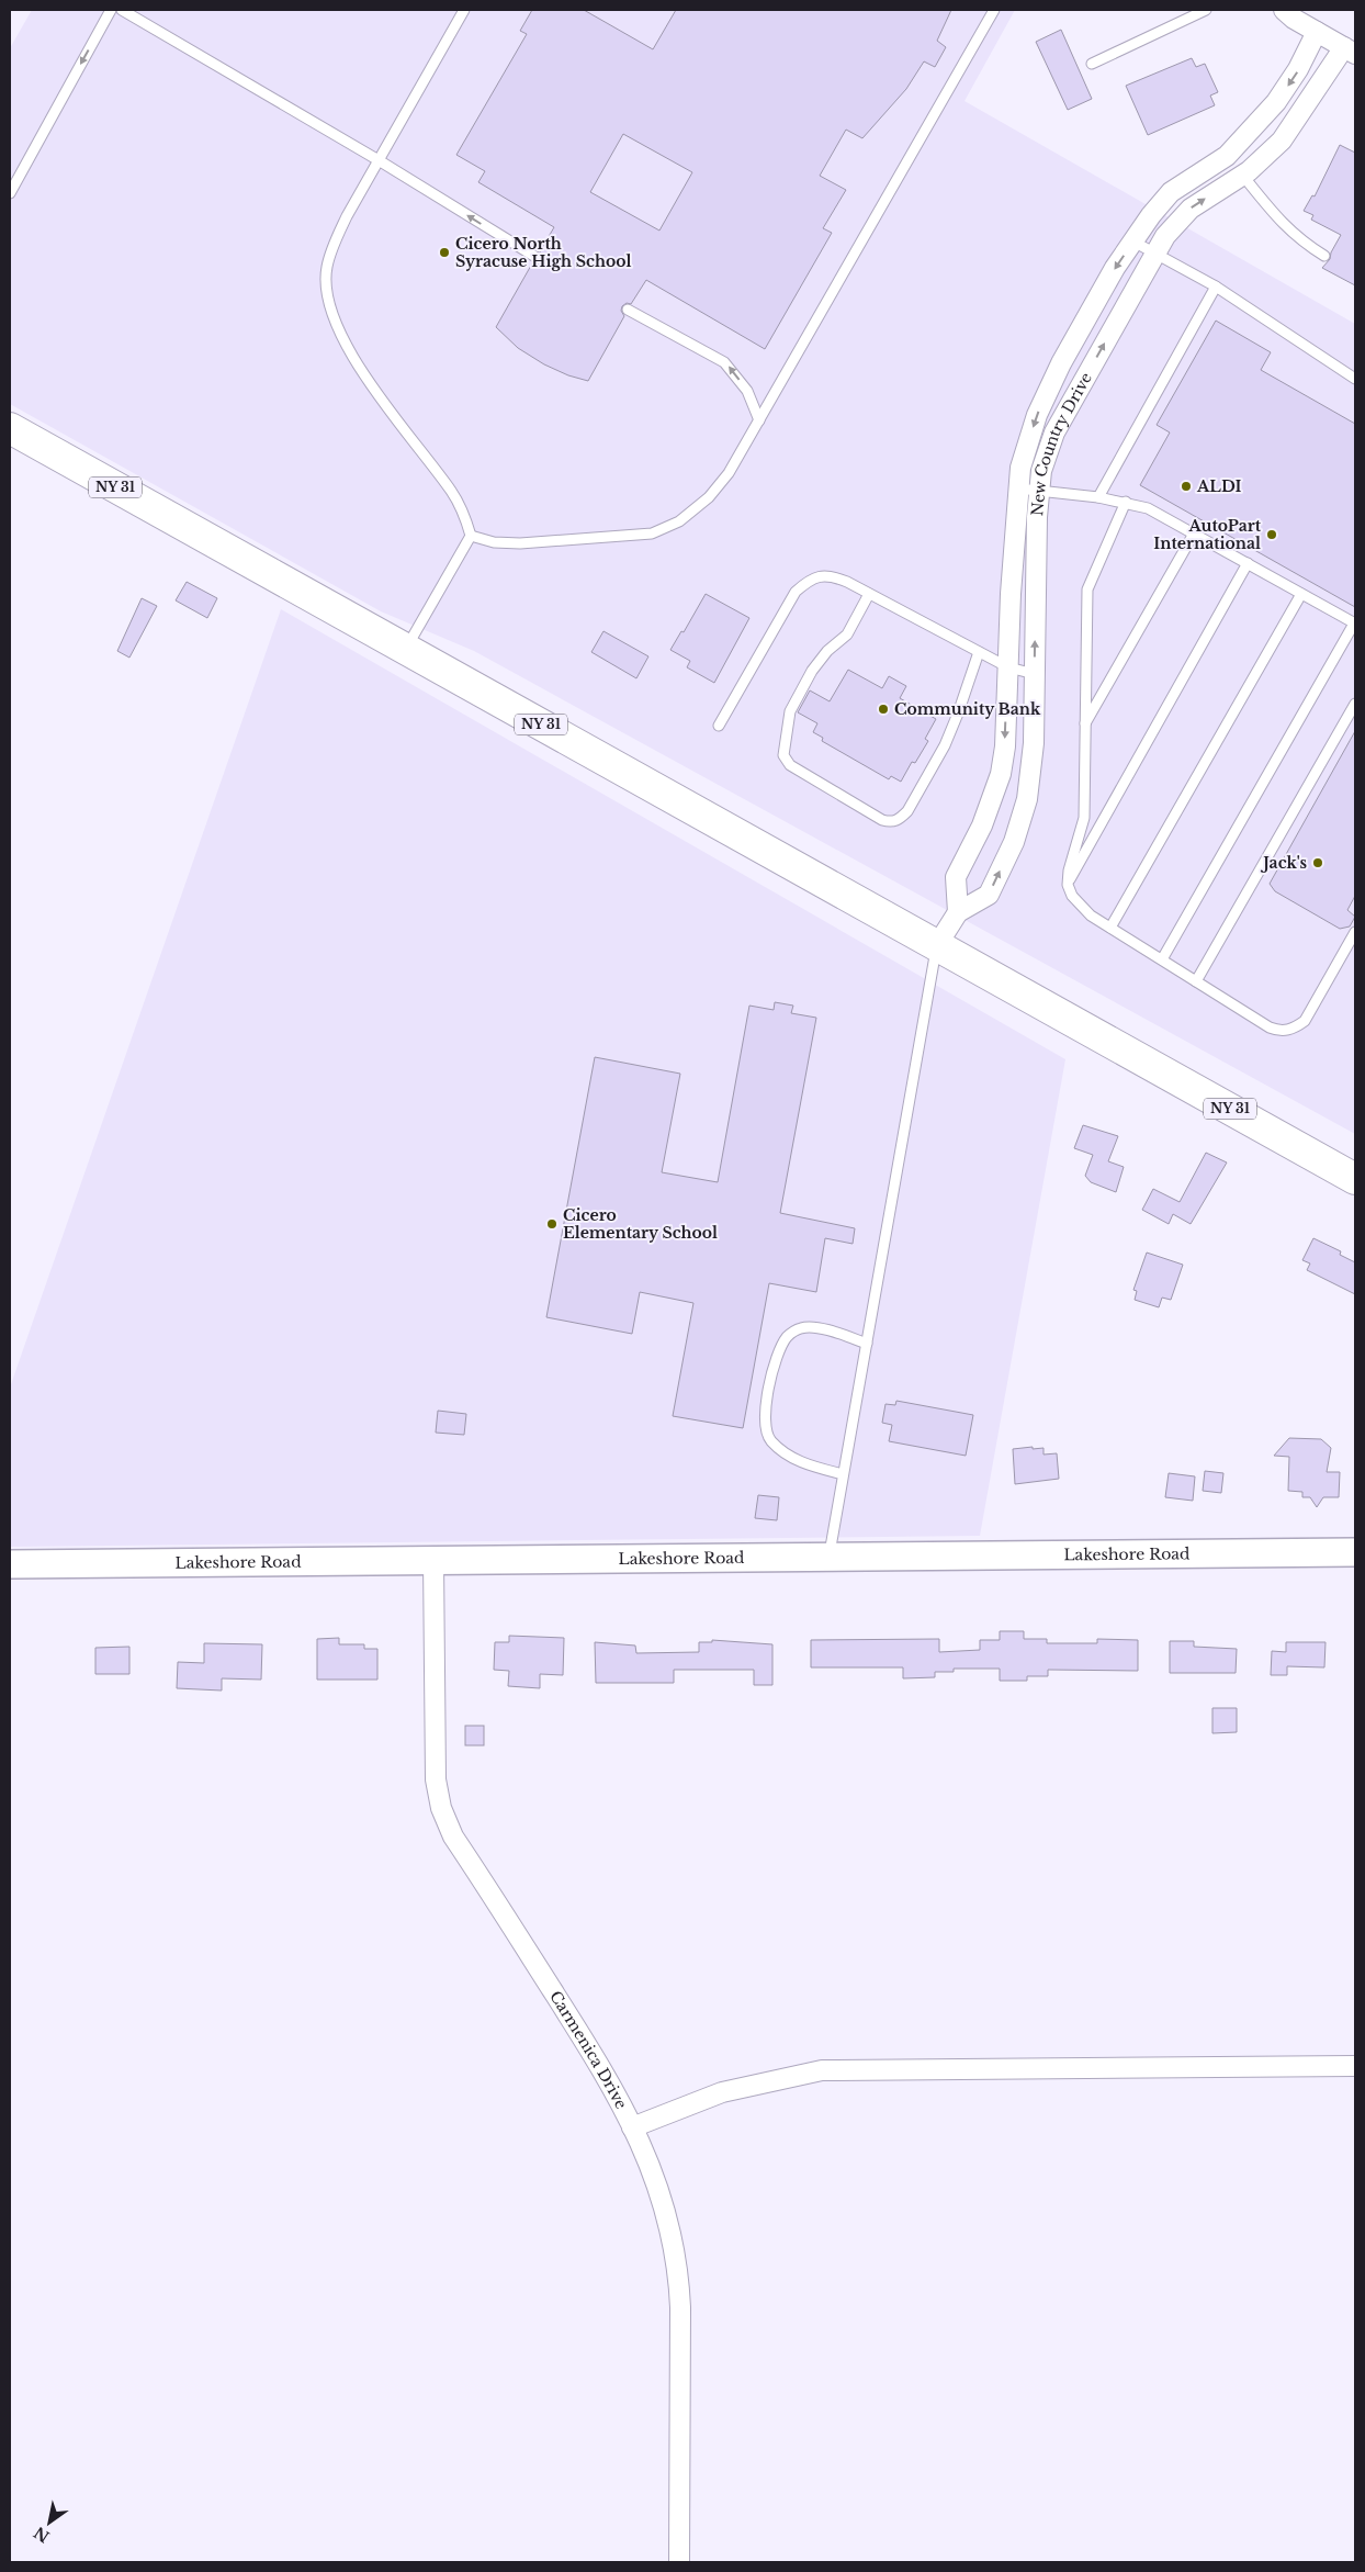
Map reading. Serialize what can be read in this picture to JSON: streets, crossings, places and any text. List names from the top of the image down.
{
  "streets": {
    "main road": ["NY 31"],
    "street": ["New Country Drive", "Lakeshore Road", "Carmenica Drive"]
  },
  "crossings": [
    ["New Country Drive", "NY 31"],
    ["Lakeshore Road", "Carmenica Drive"]
  ],
  "places": [
    "Cicero North Syracuse High School",
    "ALDI",
    "AutoPart International",
    "Community Bank",
    "Jack's",
    "Cicero Elementary School"
  ],
  "north": "bottom left"
}
